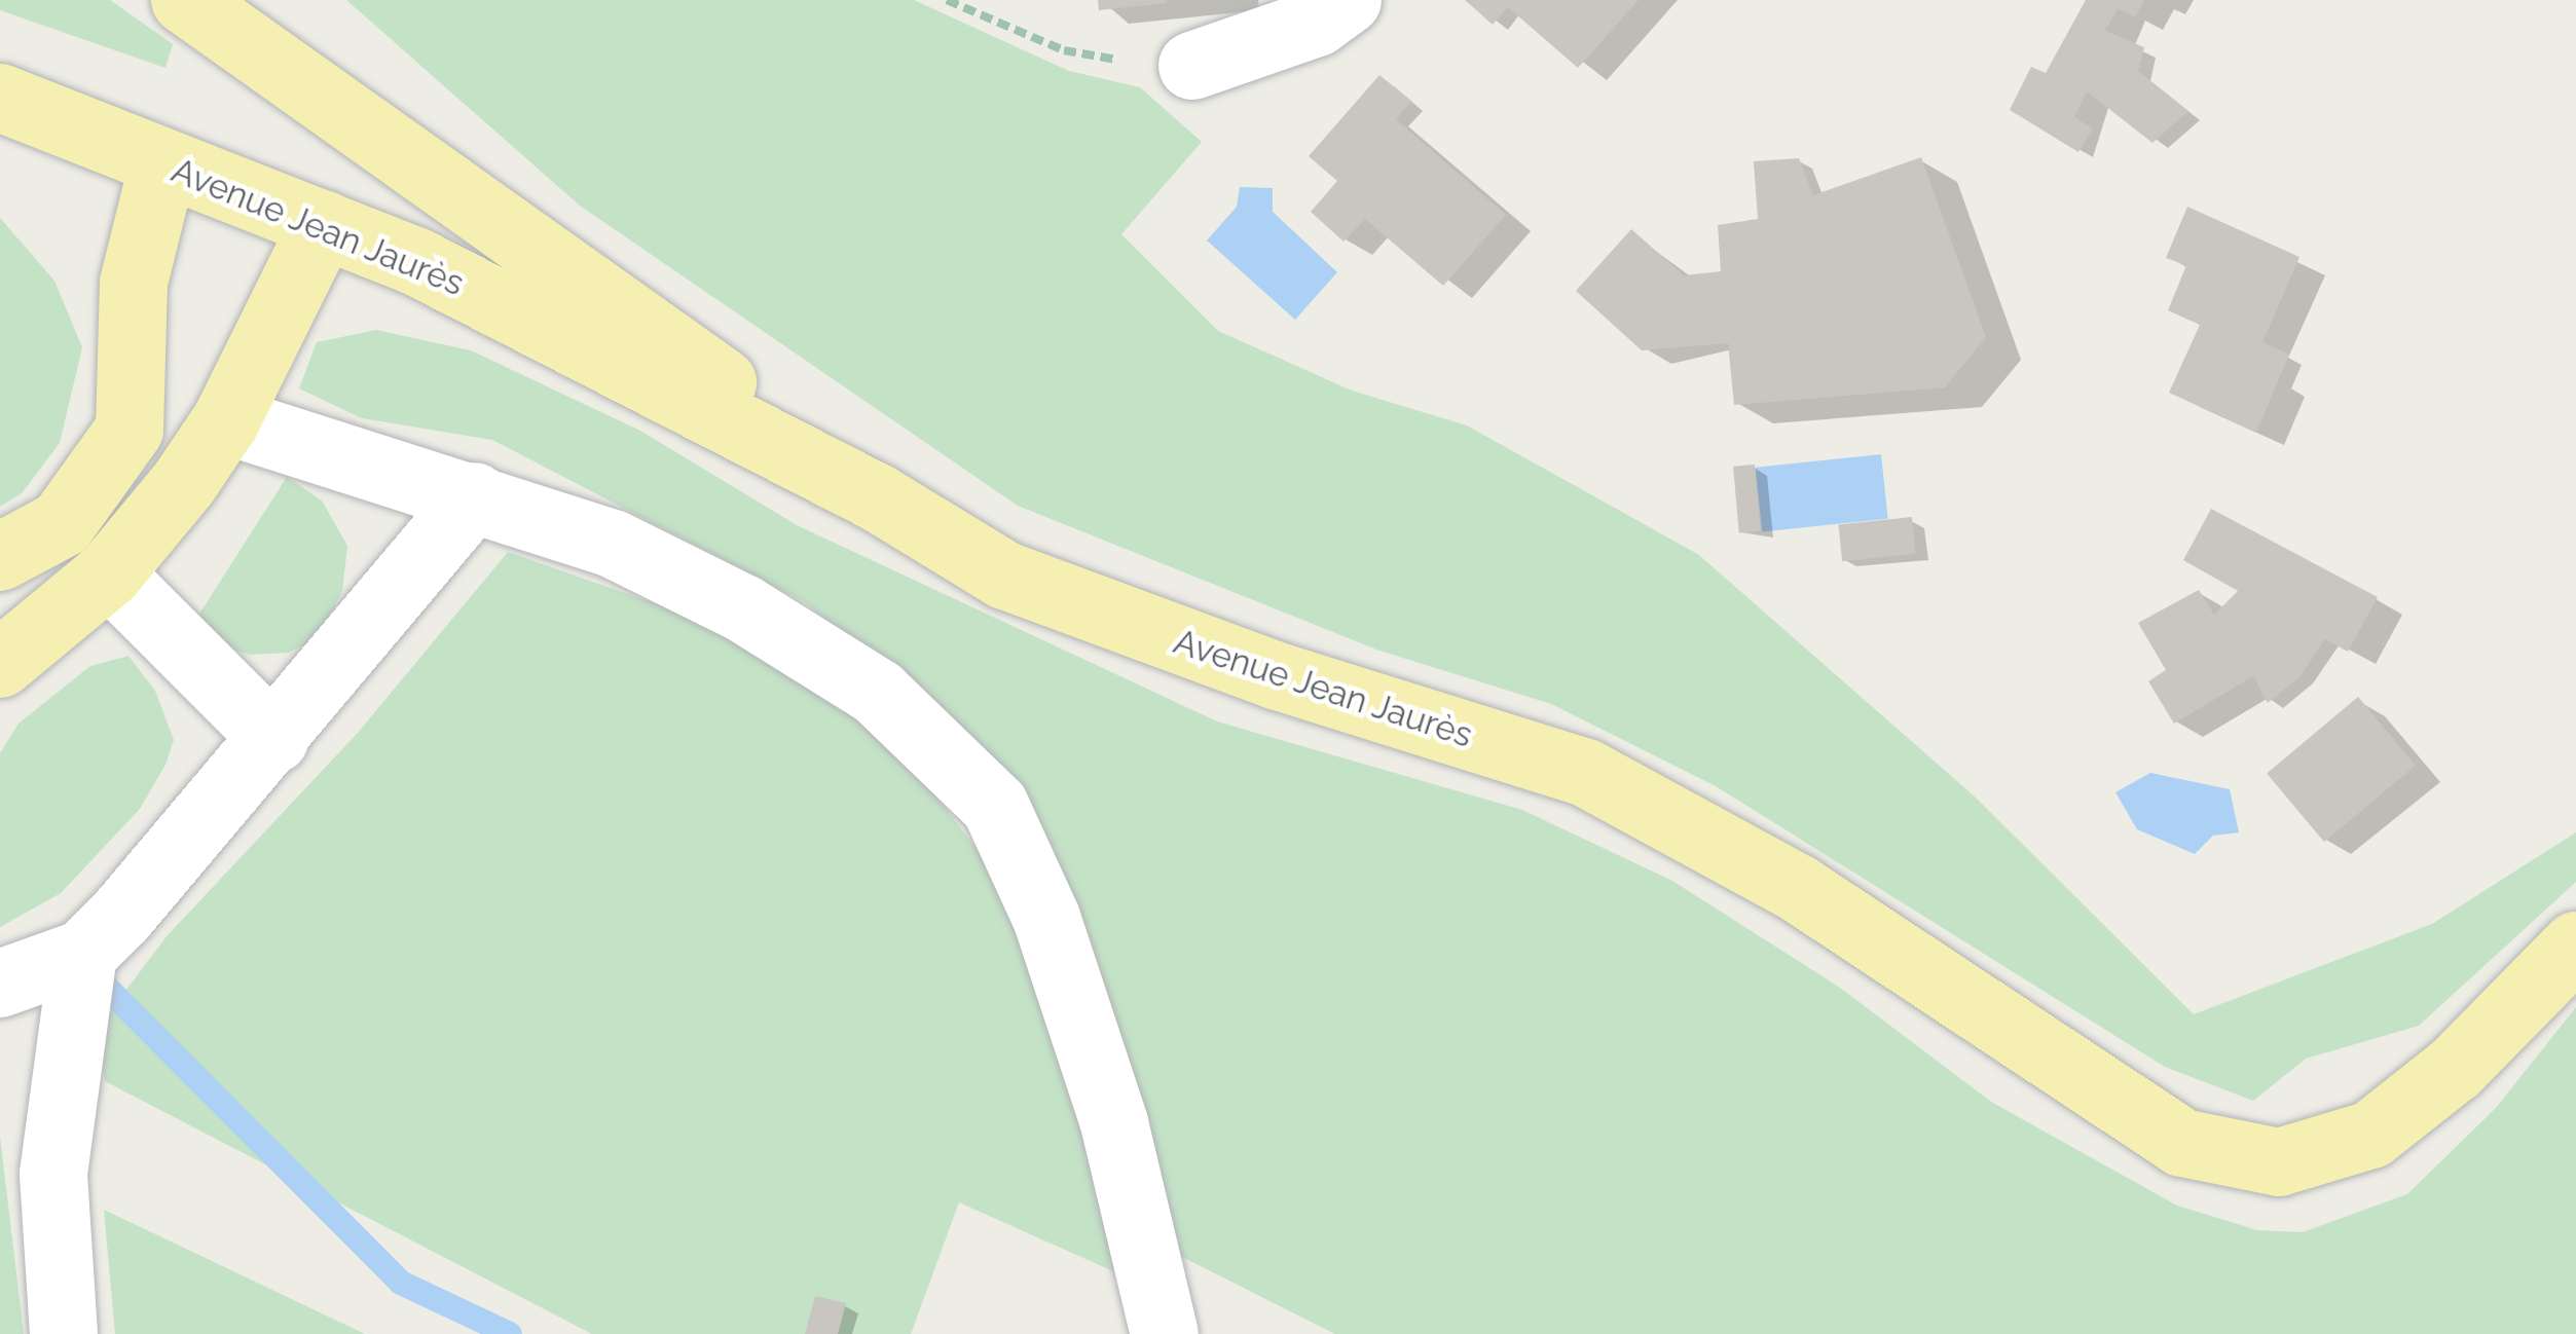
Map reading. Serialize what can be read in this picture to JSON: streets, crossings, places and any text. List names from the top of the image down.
{
  "streets": {
    "main road": ["Avenue Jean Jaurès"]
  }
}
